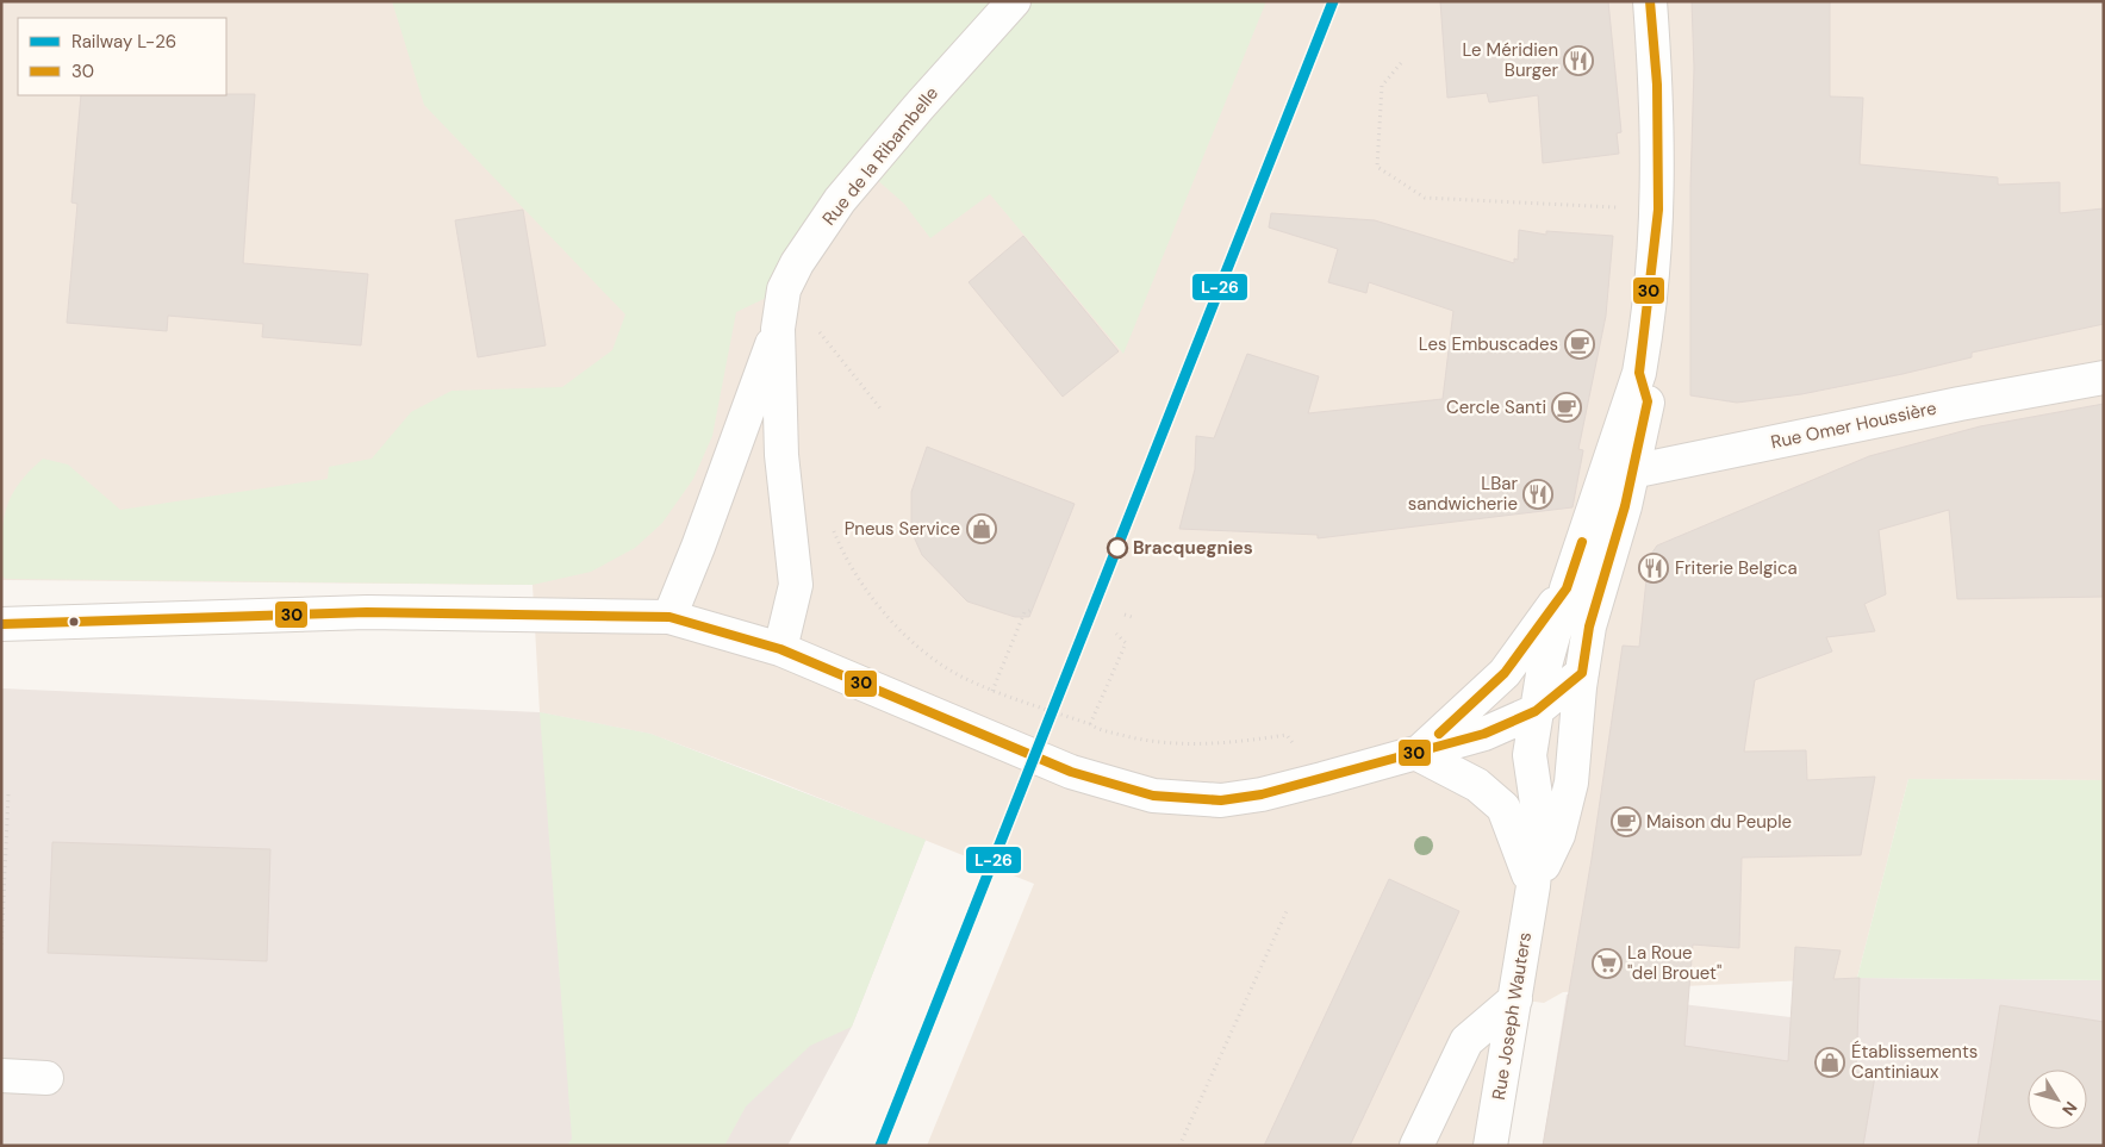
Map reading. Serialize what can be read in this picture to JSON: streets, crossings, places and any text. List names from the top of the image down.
{
  "streets": {
    "street": ["Rue de la Ribambelle", "Rue Omer Houssière", "Rue Joseph Wauters"]
  },
  "places": {
    "restaurant": ["Le Méridien Burger", "LBar sandwicherie", "Friterie Belgica"],
    "cafe": ["Les Embuscades", "Cercle Santi", "Maison du Peuple"],
    "shop": ["Pneus Service", "Établissements Cantiniaux"],
    "other": ["Bracquegnies"],
    "supermarket": ["La Roue \"del Brouet\""]
  },
  "lines": ["rail line L-26", "transit line 30"],
  "legend": ["Railway L-26", "30"],
  "north": "bottom right"
}
